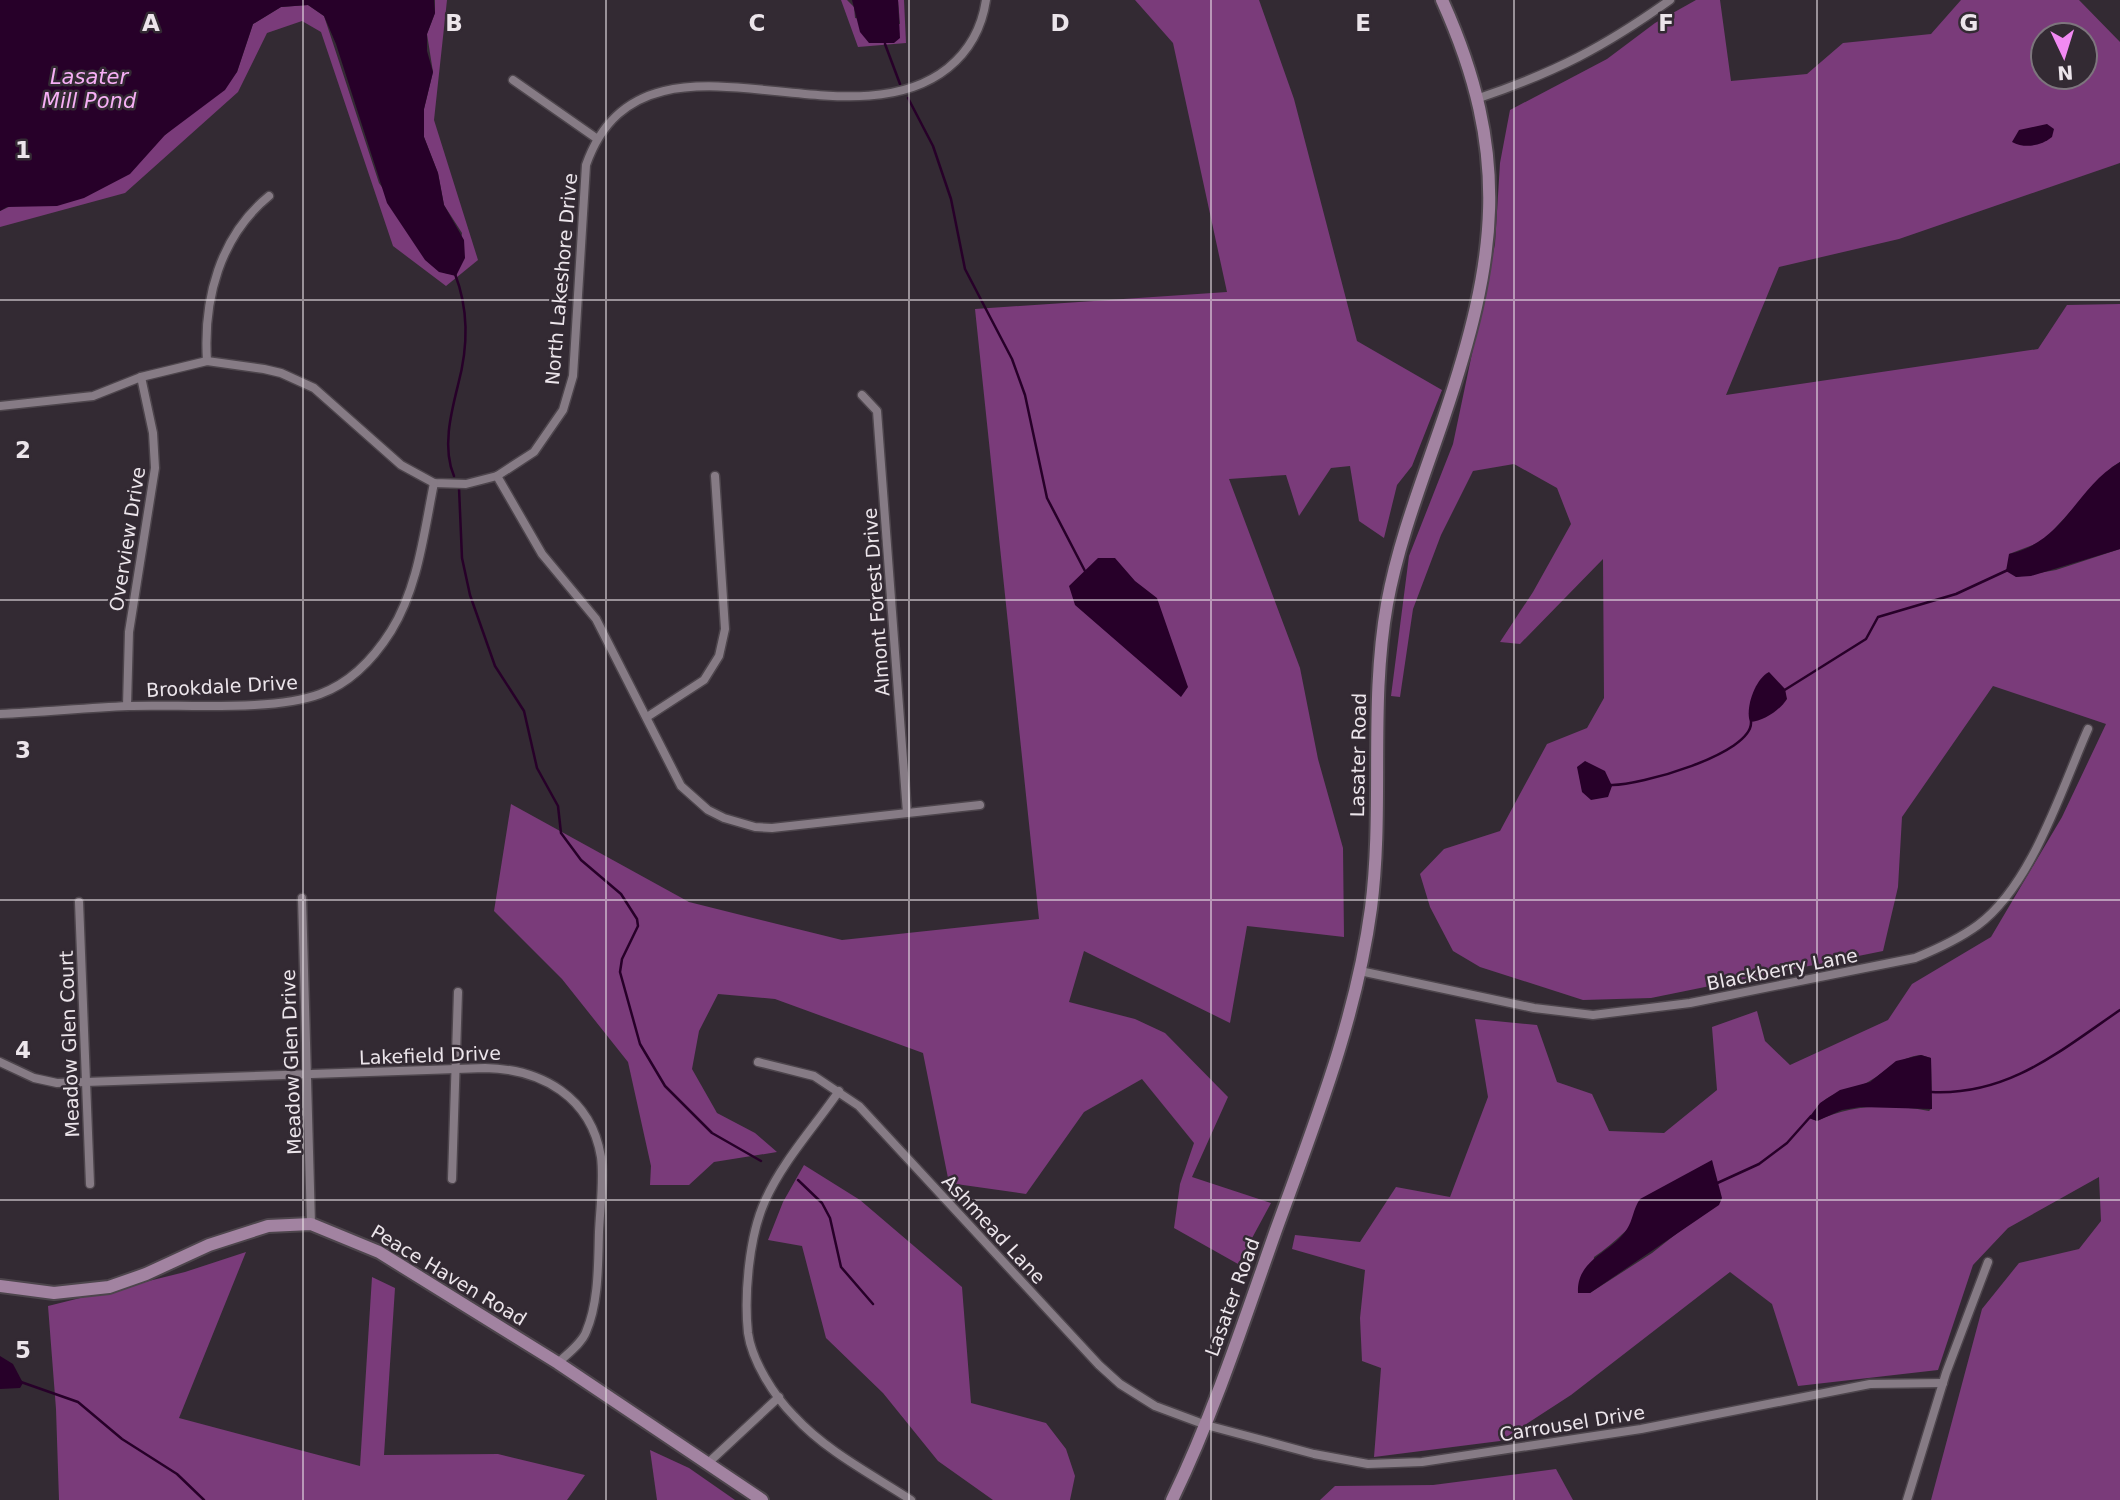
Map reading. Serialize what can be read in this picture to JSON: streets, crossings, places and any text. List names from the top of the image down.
{
  "streets": {
    "street": [
      "North Lakeshore Drive",
      "Overview Drive",
      "Almont Forest Drive",
      "Brookdale Drive",
      "Lasater Road",
      "Blackberry Lane",
      "Meadow Glen Court",
      "Lakefield Drive",
      "Meadow Glen Drive",
      "Ashmead Lane",
      "Peace Haven Road",
      "Carrousel Drive"
    ]
  },
  "crossings": [
    ["North Lakeshore Drive", "Overview Drive"],
    ["North Lakeshore Drive", "Brookdale Drive"],
    ["Overview Drive", "Brookdale Drive"],
    ["Lasater Road", "Blackberry Lane"],
    ["Lasater Road", "Ashmead Lane"],
    ["Lasater Road", "Carrousel Drive"],
    ["Meadow Glen Court", "Lakefield Drive"],
    ["Lakefield Drive", "Meadow Glen Drive"],
    ["Lakefield Drive", "Peace Haven Road"],
    ["Meadow Glen Drive", "Peace Haven Road"],
    ["Ashmead Lane", "Carrousel Drive"]
  ],
  "water": ["Lasater Mill Pond"],
  "north": "bottom",
  "grid": {
    "columns": [
      "A",
      "B",
      "C",
      "D",
      "E",
      "F",
      "G"
    ],
    "rows": [
      "1",
      "2",
      "3",
      "4",
      "5"
    ]
  }
}
